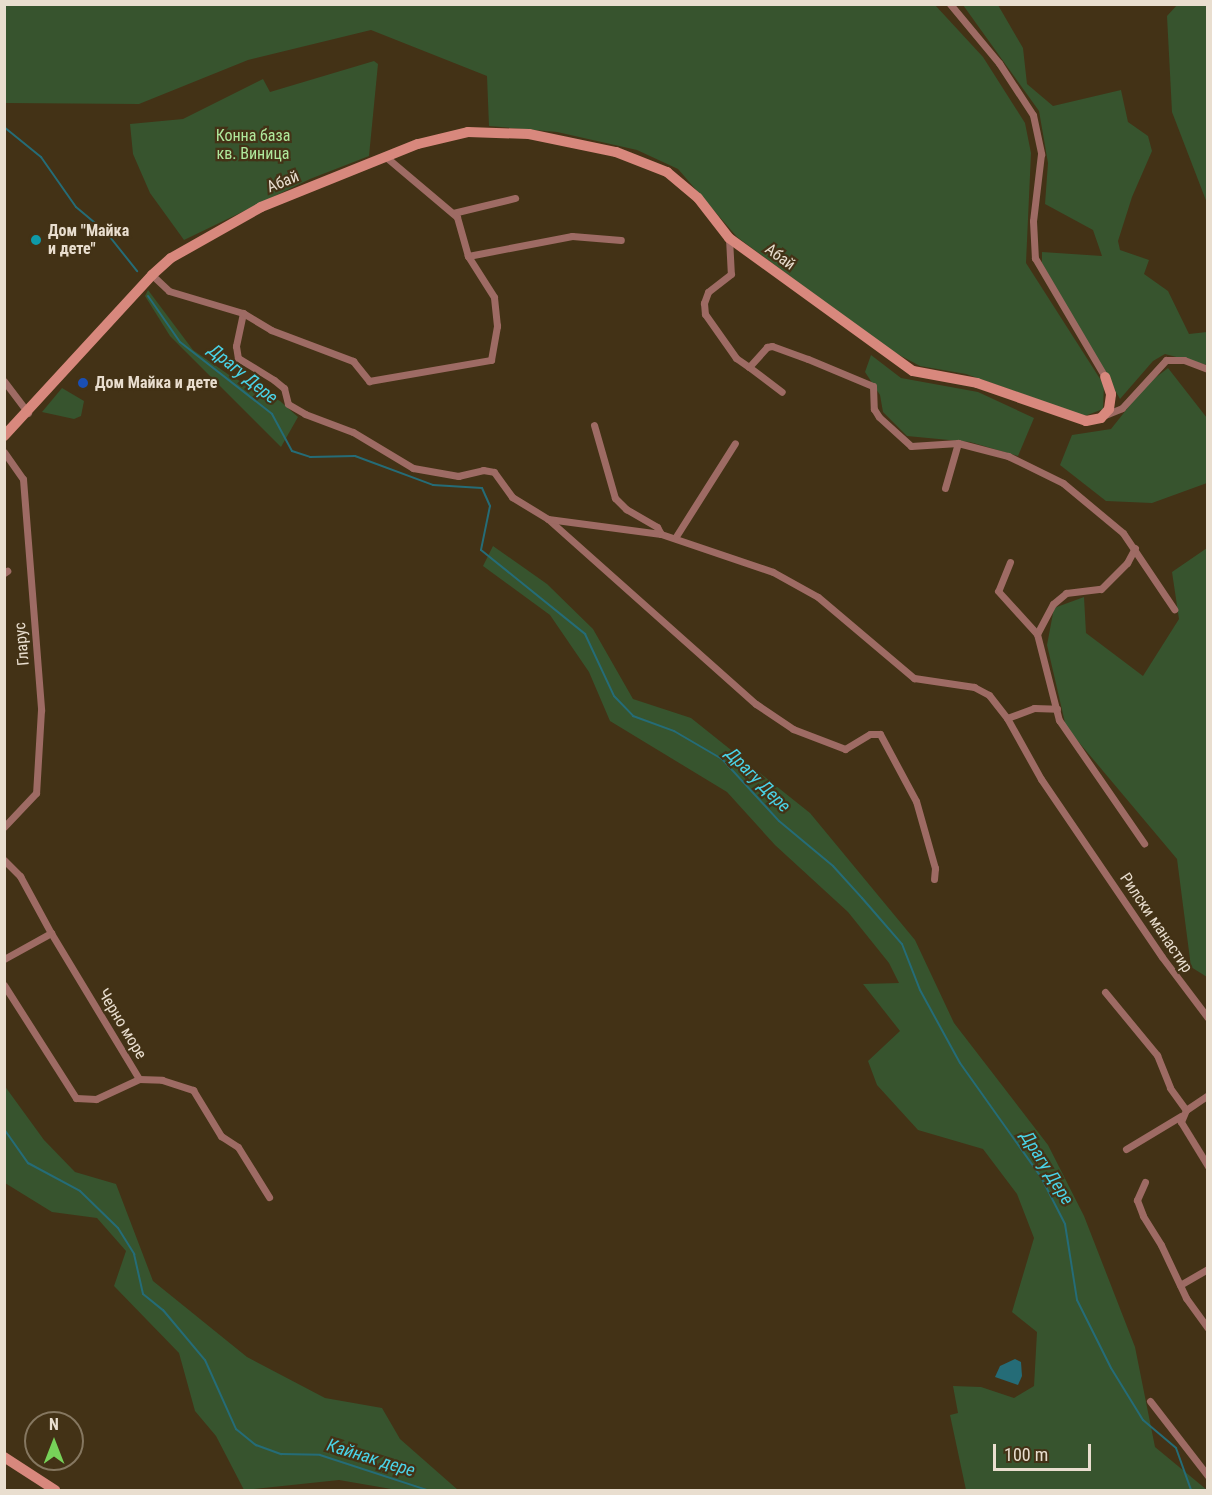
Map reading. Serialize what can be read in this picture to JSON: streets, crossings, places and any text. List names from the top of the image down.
{
  "streets": {
    "street": [
      "Абай",
      "Гларус",
      "Рилски манастир",
      "Черно море"
    ]
  },
  "water": ["Драгу Дере", "Кайнак дере"],
  "parks": ["Конна база кв. Виница"],
  "places": ["Дом \"Майка и дете\"", "Дом Майка и дете"],
  "scale_bar": "100 m",
  "north": "top"
}
